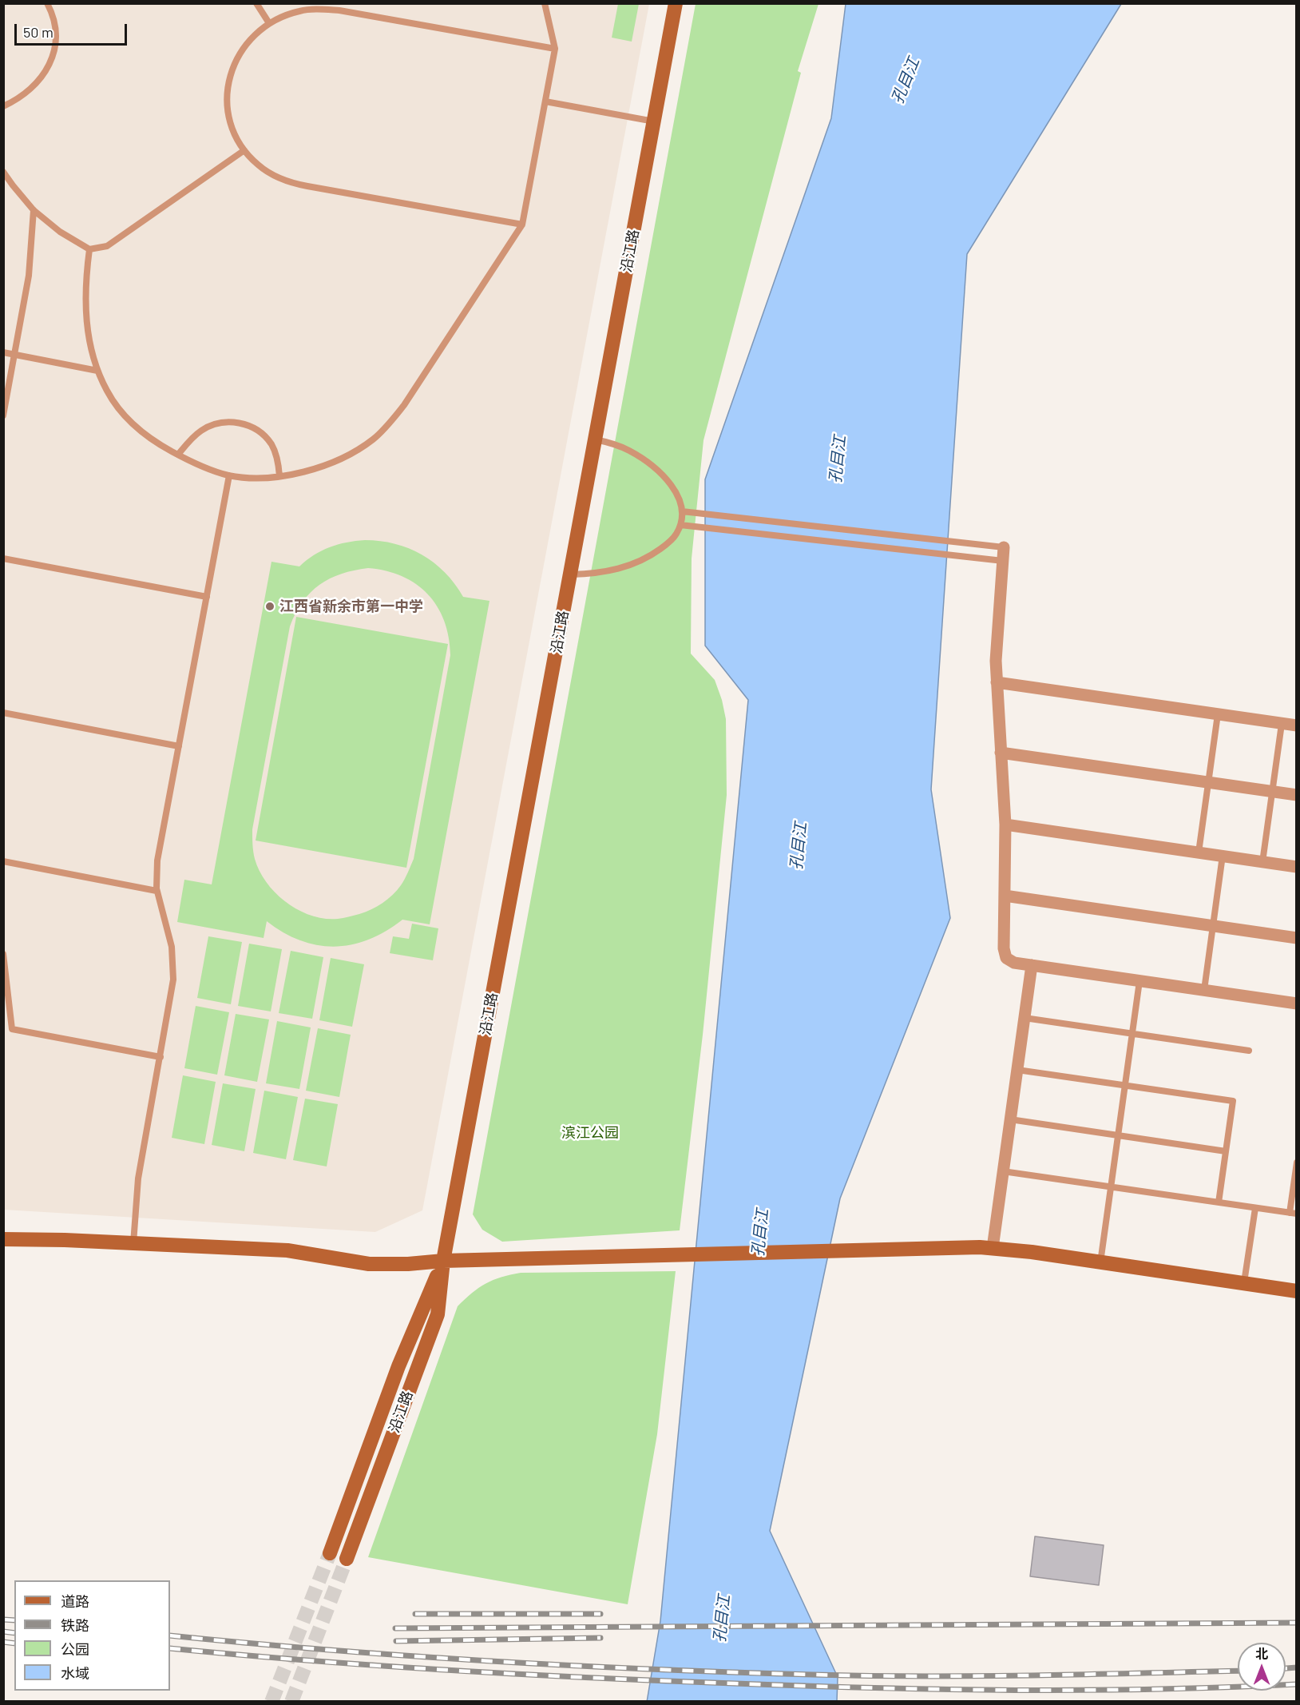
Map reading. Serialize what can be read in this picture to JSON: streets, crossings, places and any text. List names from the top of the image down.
{
  "streets": {
    "street": ["沿江路"]
  },
  "water": ["孔目江"],
  "parks": ["滨江公园"],
  "places": ["江西省新余市第一中学"],
  "legend": [
    "道路",
    "铁路",
    "公园",
    "水域"
  ],
  "scale_bar": "50 m",
  "north": "top"
}
